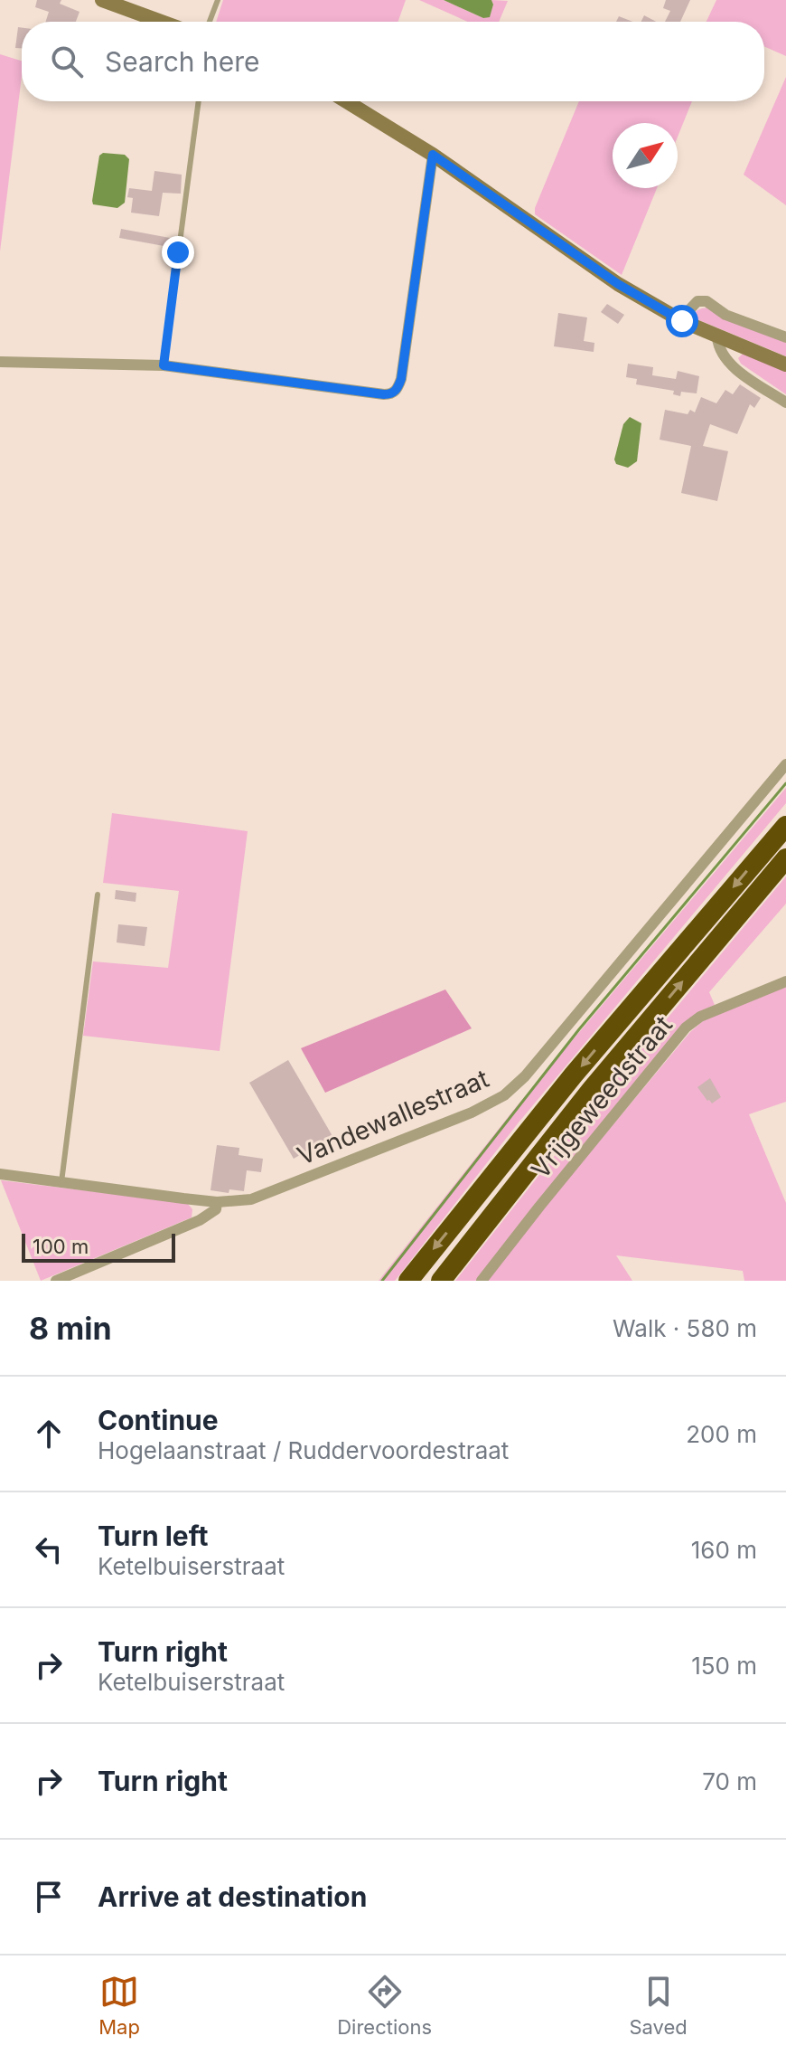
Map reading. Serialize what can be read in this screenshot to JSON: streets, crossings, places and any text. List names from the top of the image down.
{
  "streets": {
    "street": ["Vrijgeweedstraat", "Vandewallestraat"]
  },
  "scale_bar": "100 m",
  "north": "top right",
  "page": {
    "search": "Search here",
    "scale": "100 m",
    "heading": ["8 min", "Walk · 580 m"],
    "list": [
      ["Continue", "Hogelaanstraat / Ruddervoordestraat", "200 m"],
      ["Turn left", "Ketelbuiserstraat", "160 m"],
      ["Turn right", "Ketelbuiserstraat", "150 m"],
      ["Turn right", "70 m"],
      "Arrive at destination"
    ],
    "nav": ["Map", "Directions", "Saved"]
  }
}
